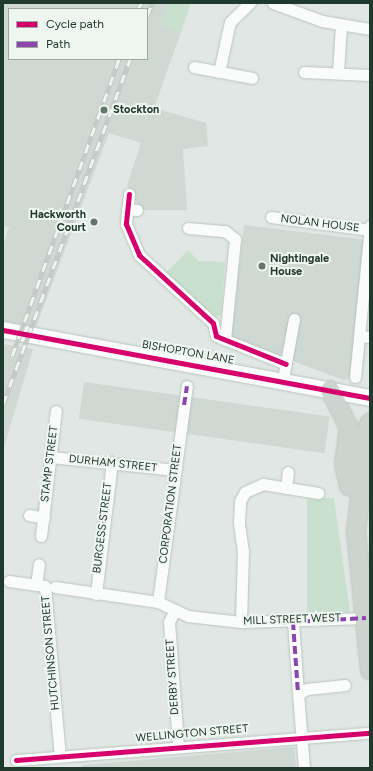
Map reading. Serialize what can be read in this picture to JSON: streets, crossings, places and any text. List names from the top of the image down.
{
  "streets": {
    "street": [
      "NOLAN HOUSE",
      "BISHOPTON LANE",
      "STAMP STREET",
      "DURHAM STREET",
      "CORPORATION STREET",
      "BURGESS STREET",
      "MILL STREET WEST",
      "HUTCHINSON STREET",
      "DERBY STREET",
      "WELLINGTON STREET"
    ]
  },
  "crossings": [
    ["STAMP STREET", "DURHAM STREET"],
    ["DURHAM STREET", "CORPORATION STREET"],
    ["DURHAM STREET", "BURGESS STREET"],
    ["CORPORATION STREET", "MILL STREET WEST"],
    ["BURGESS STREET", "MILL STREET WEST"],
    ["MILL STREET WEST", "DERBY STREET"],
    ["HUTCHINSON STREET", "WELLINGTON STREET"],
    ["DERBY STREET", "WELLINGTON STREET"]
  ],
  "places": ["Stockton", "Hackworth Court", "Nightingale House"],
  "legend": ["Cycle path", "Path"]
}
